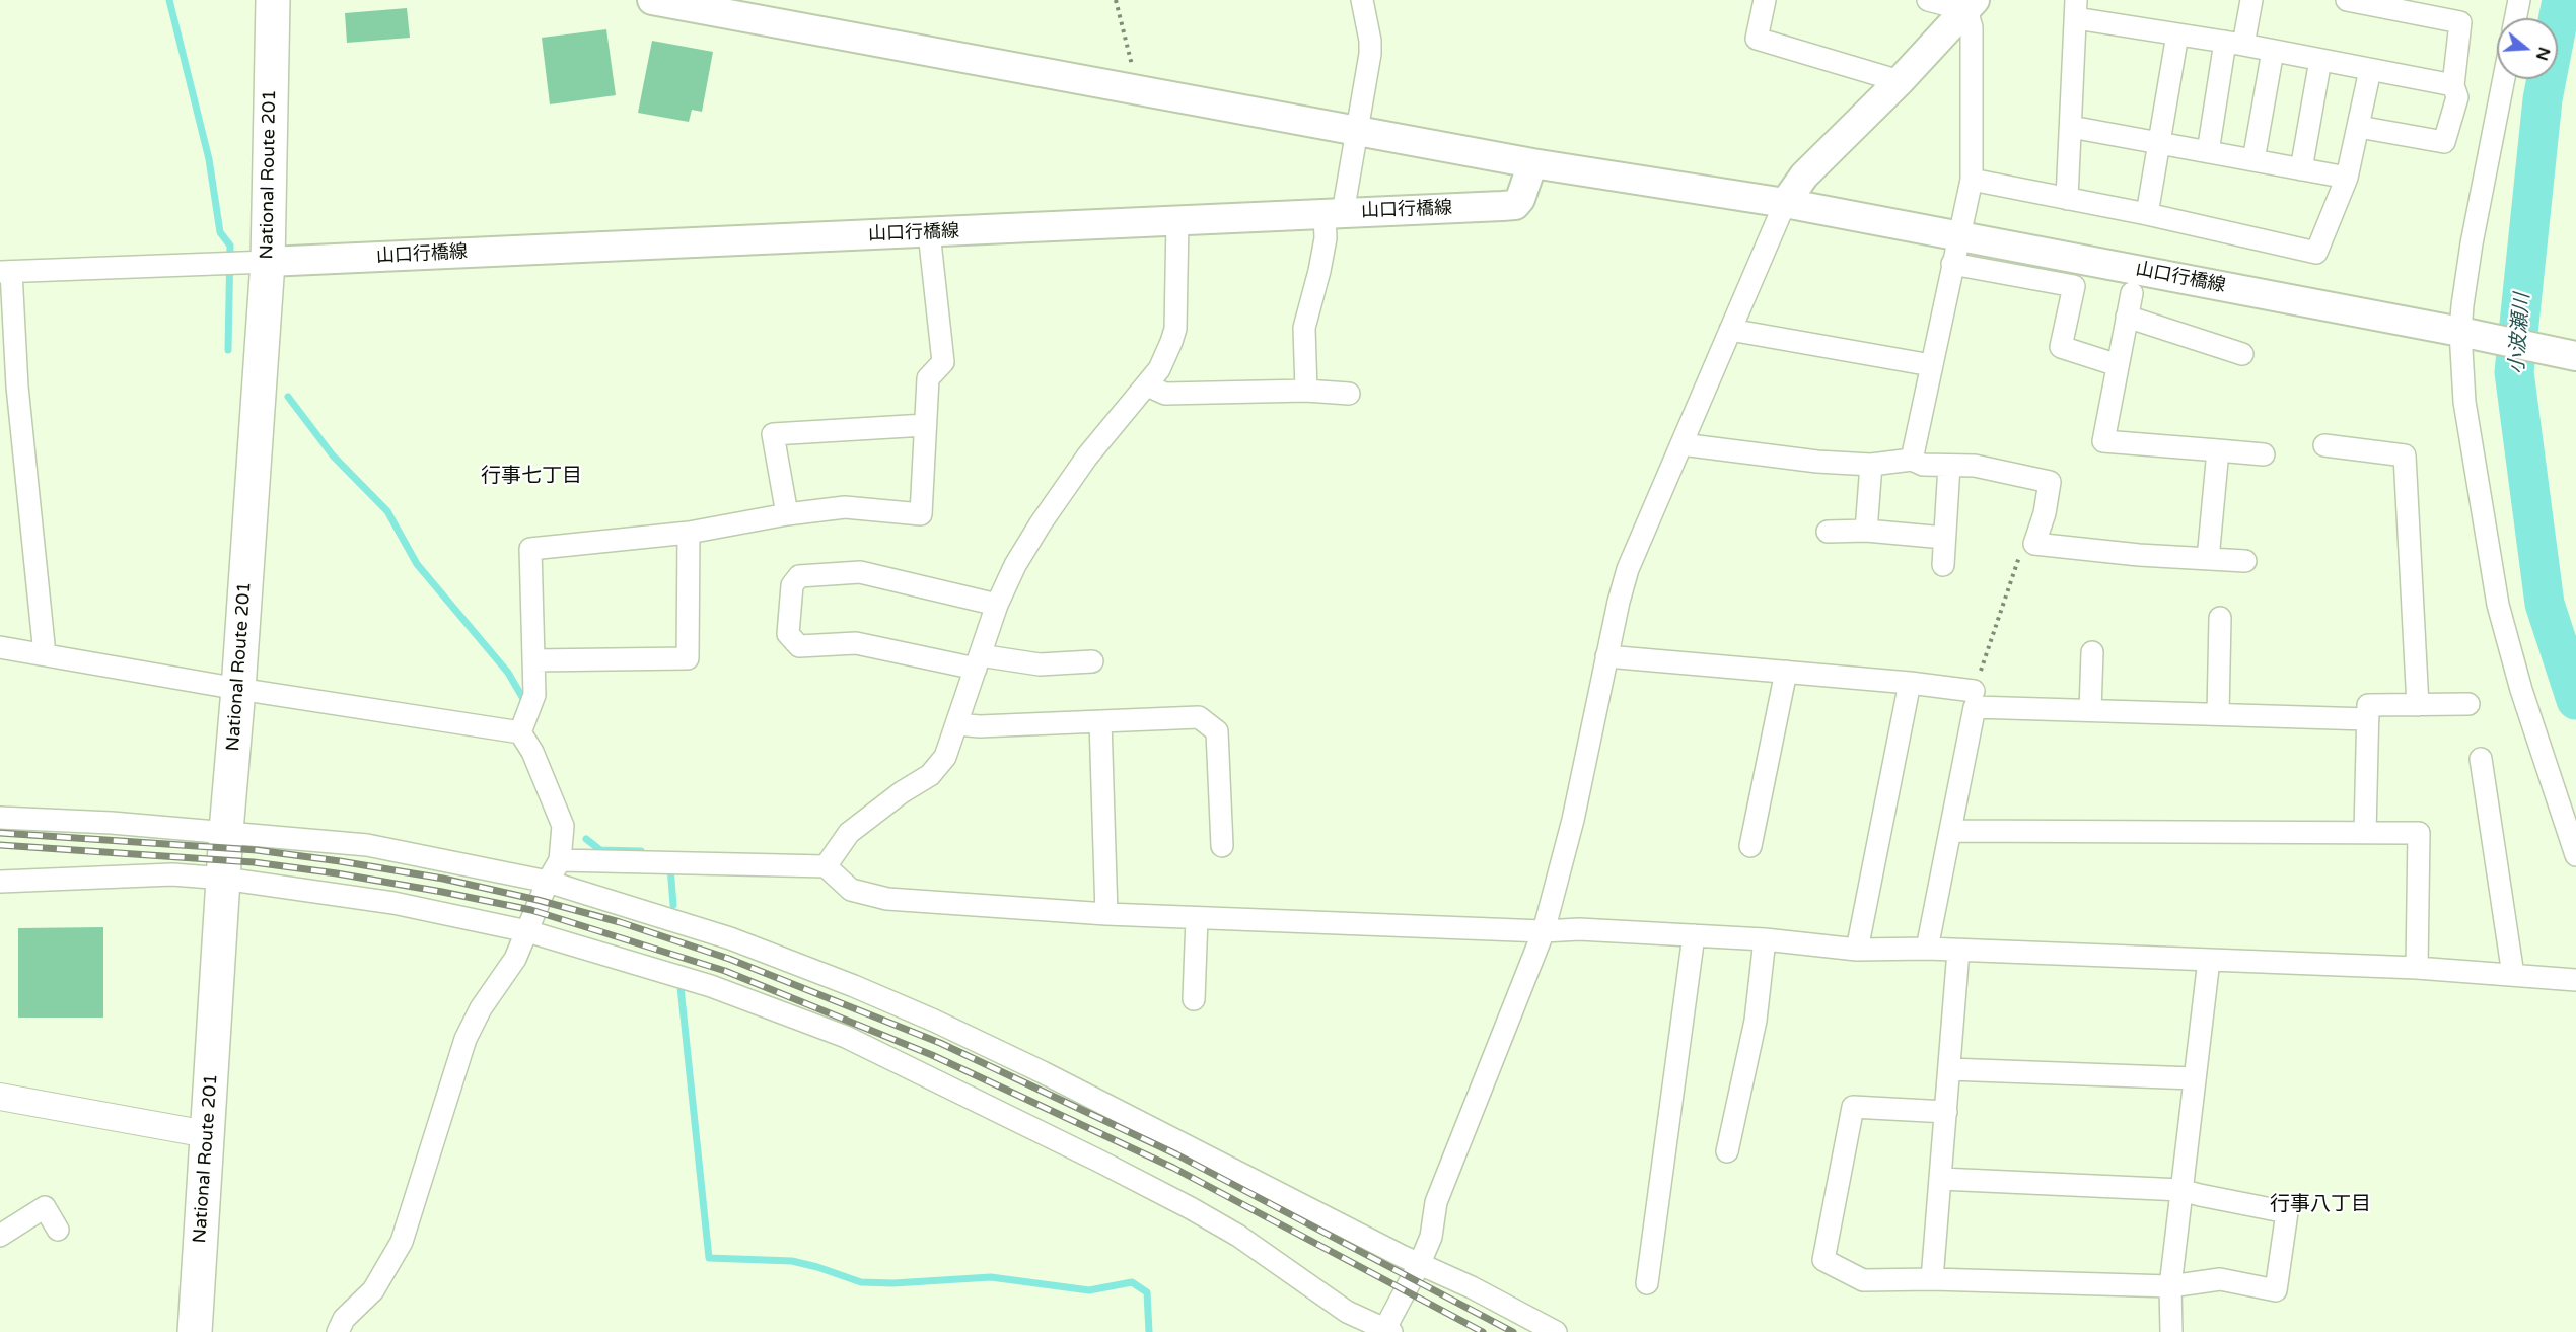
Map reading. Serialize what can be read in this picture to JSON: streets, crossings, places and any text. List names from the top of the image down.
{
  "streets": {
    "highway": ["National Route 201"],
    "main road": ["山口行橋線"]
  },
  "crossings": [
    ["National Route 201", "山口行橋線"]
  ],
  "districts": ["行事七丁目", "行事八丁目"],
  "water": ["小波瀬川"],
  "north": "right"
}
